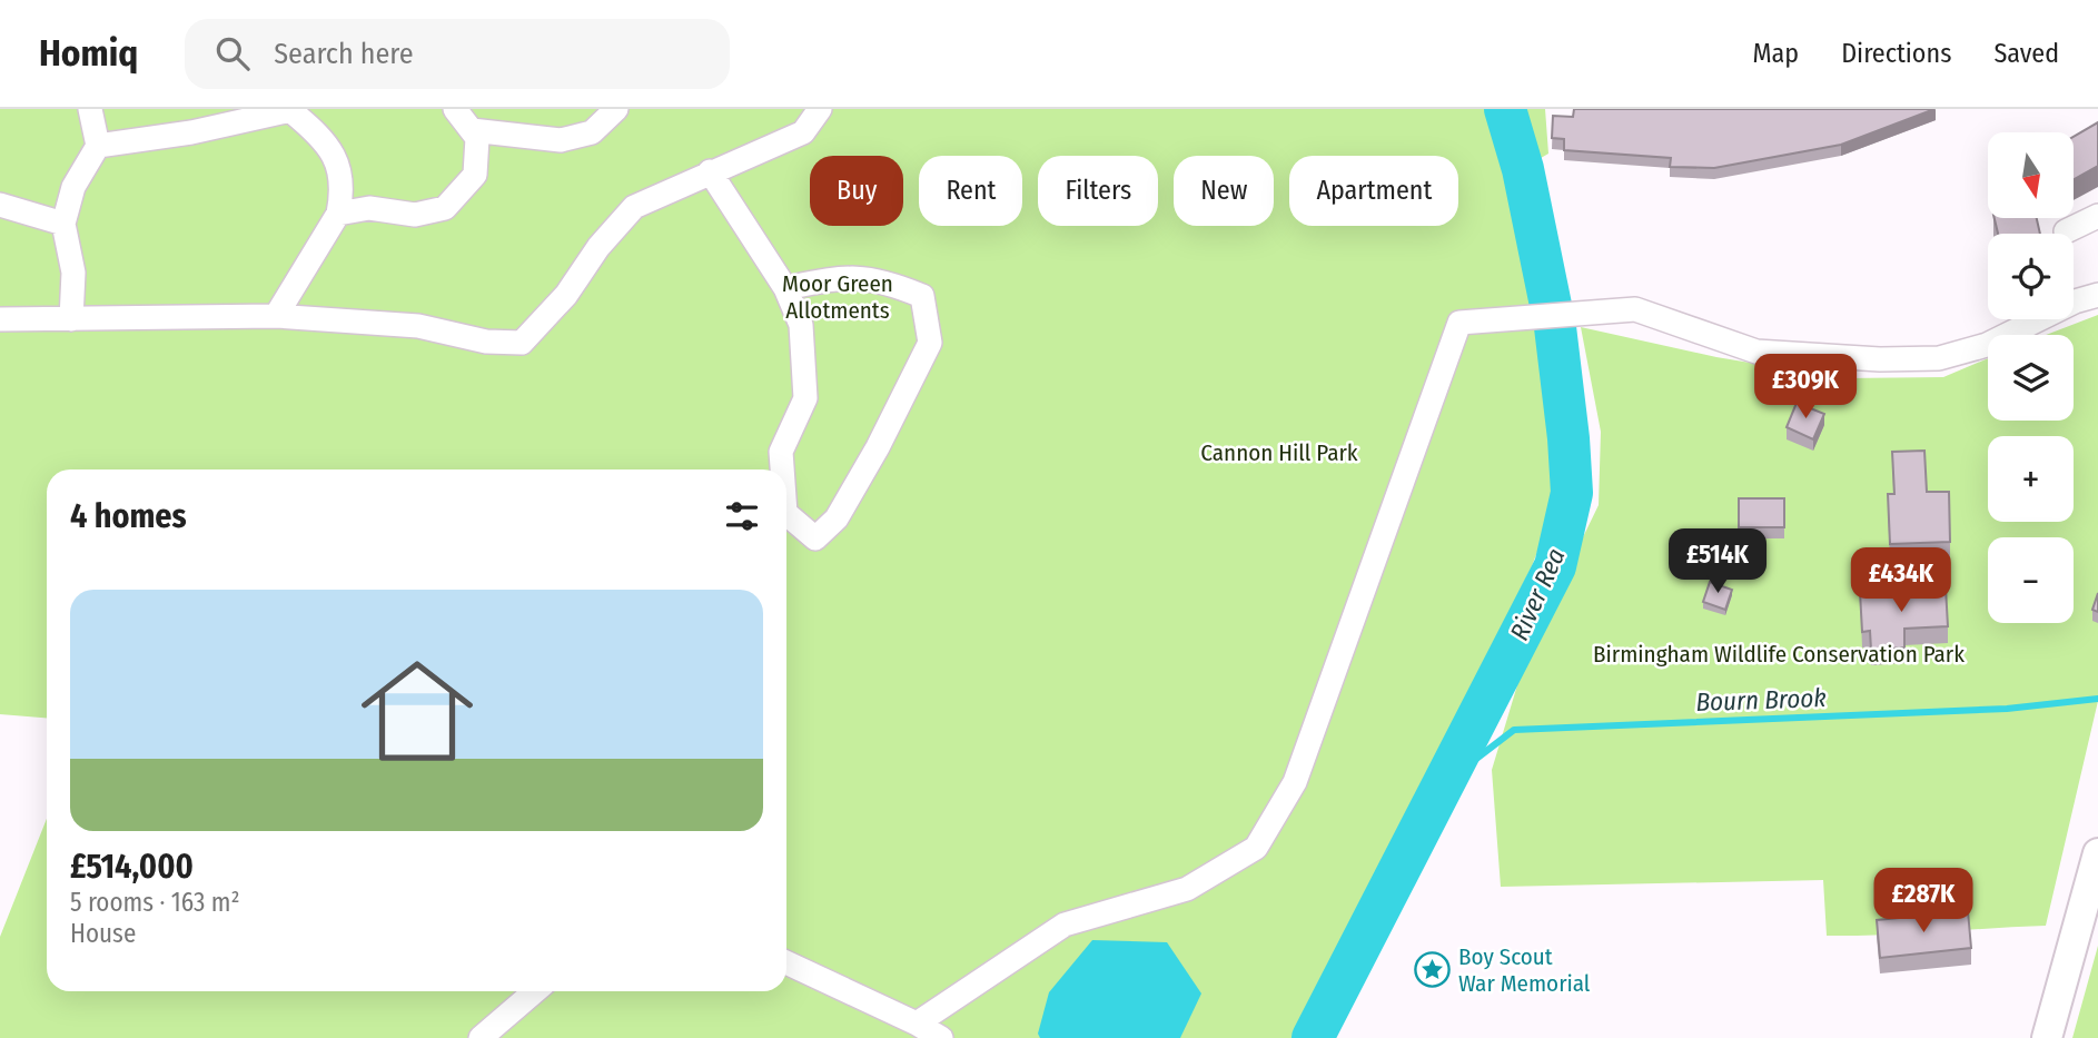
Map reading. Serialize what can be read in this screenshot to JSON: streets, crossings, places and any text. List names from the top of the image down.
{
  "water": ["River Rea", "Bourn Brook"],
  "parks": ["Moor Green Allotments", "Cannon Hill Park", "Birmingham Wildlife Conservation Park"],
  "places": {
    "place": ["Boy Scout War Memorial"]
  },
  "north": "bottom",
  "page": {
    "header": "Homiq",
    "search": "Search here",
    "nav": ["Map", "Directions", "Saved"],
    "map_buttons": ["+", "−"],
    "chip": [
      "Buy",
      "Rent",
      "Filters",
      "New",
      "Apartment"
    ],
    "price": [
      "£309K",
      "£514K",
      "£434K",
      "£287K"
    ],
    "heading": "4 homes",
    "list": [
      {
        "name": "£514,000",
        "note": "5 rooms · 163 m² · House"
      }
    ]
  }
}
